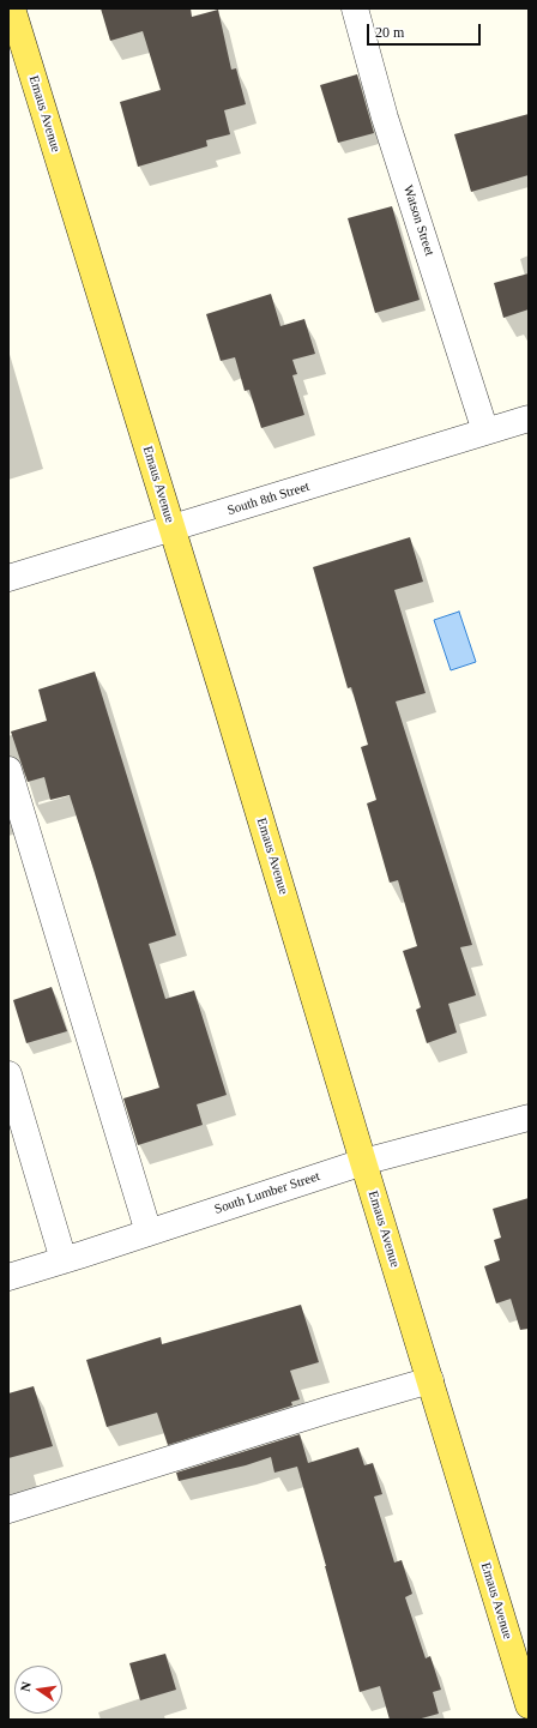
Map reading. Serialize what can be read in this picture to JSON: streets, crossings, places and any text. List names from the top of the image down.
{
  "streets": {
    "main road": ["Emaus Avenue"],
    "street": ["Watson Street", "South 8th Street", "South Lumber Street"]
  },
  "crossings": [
    ["Emaus Avenue", "South 8th Street"],
    ["Emaus Avenue", "South Lumber Street"],
    ["Watson Street", "South 8th Street"]
  ],
  "scale_bar": "20 m",
  "north": "left"
}
